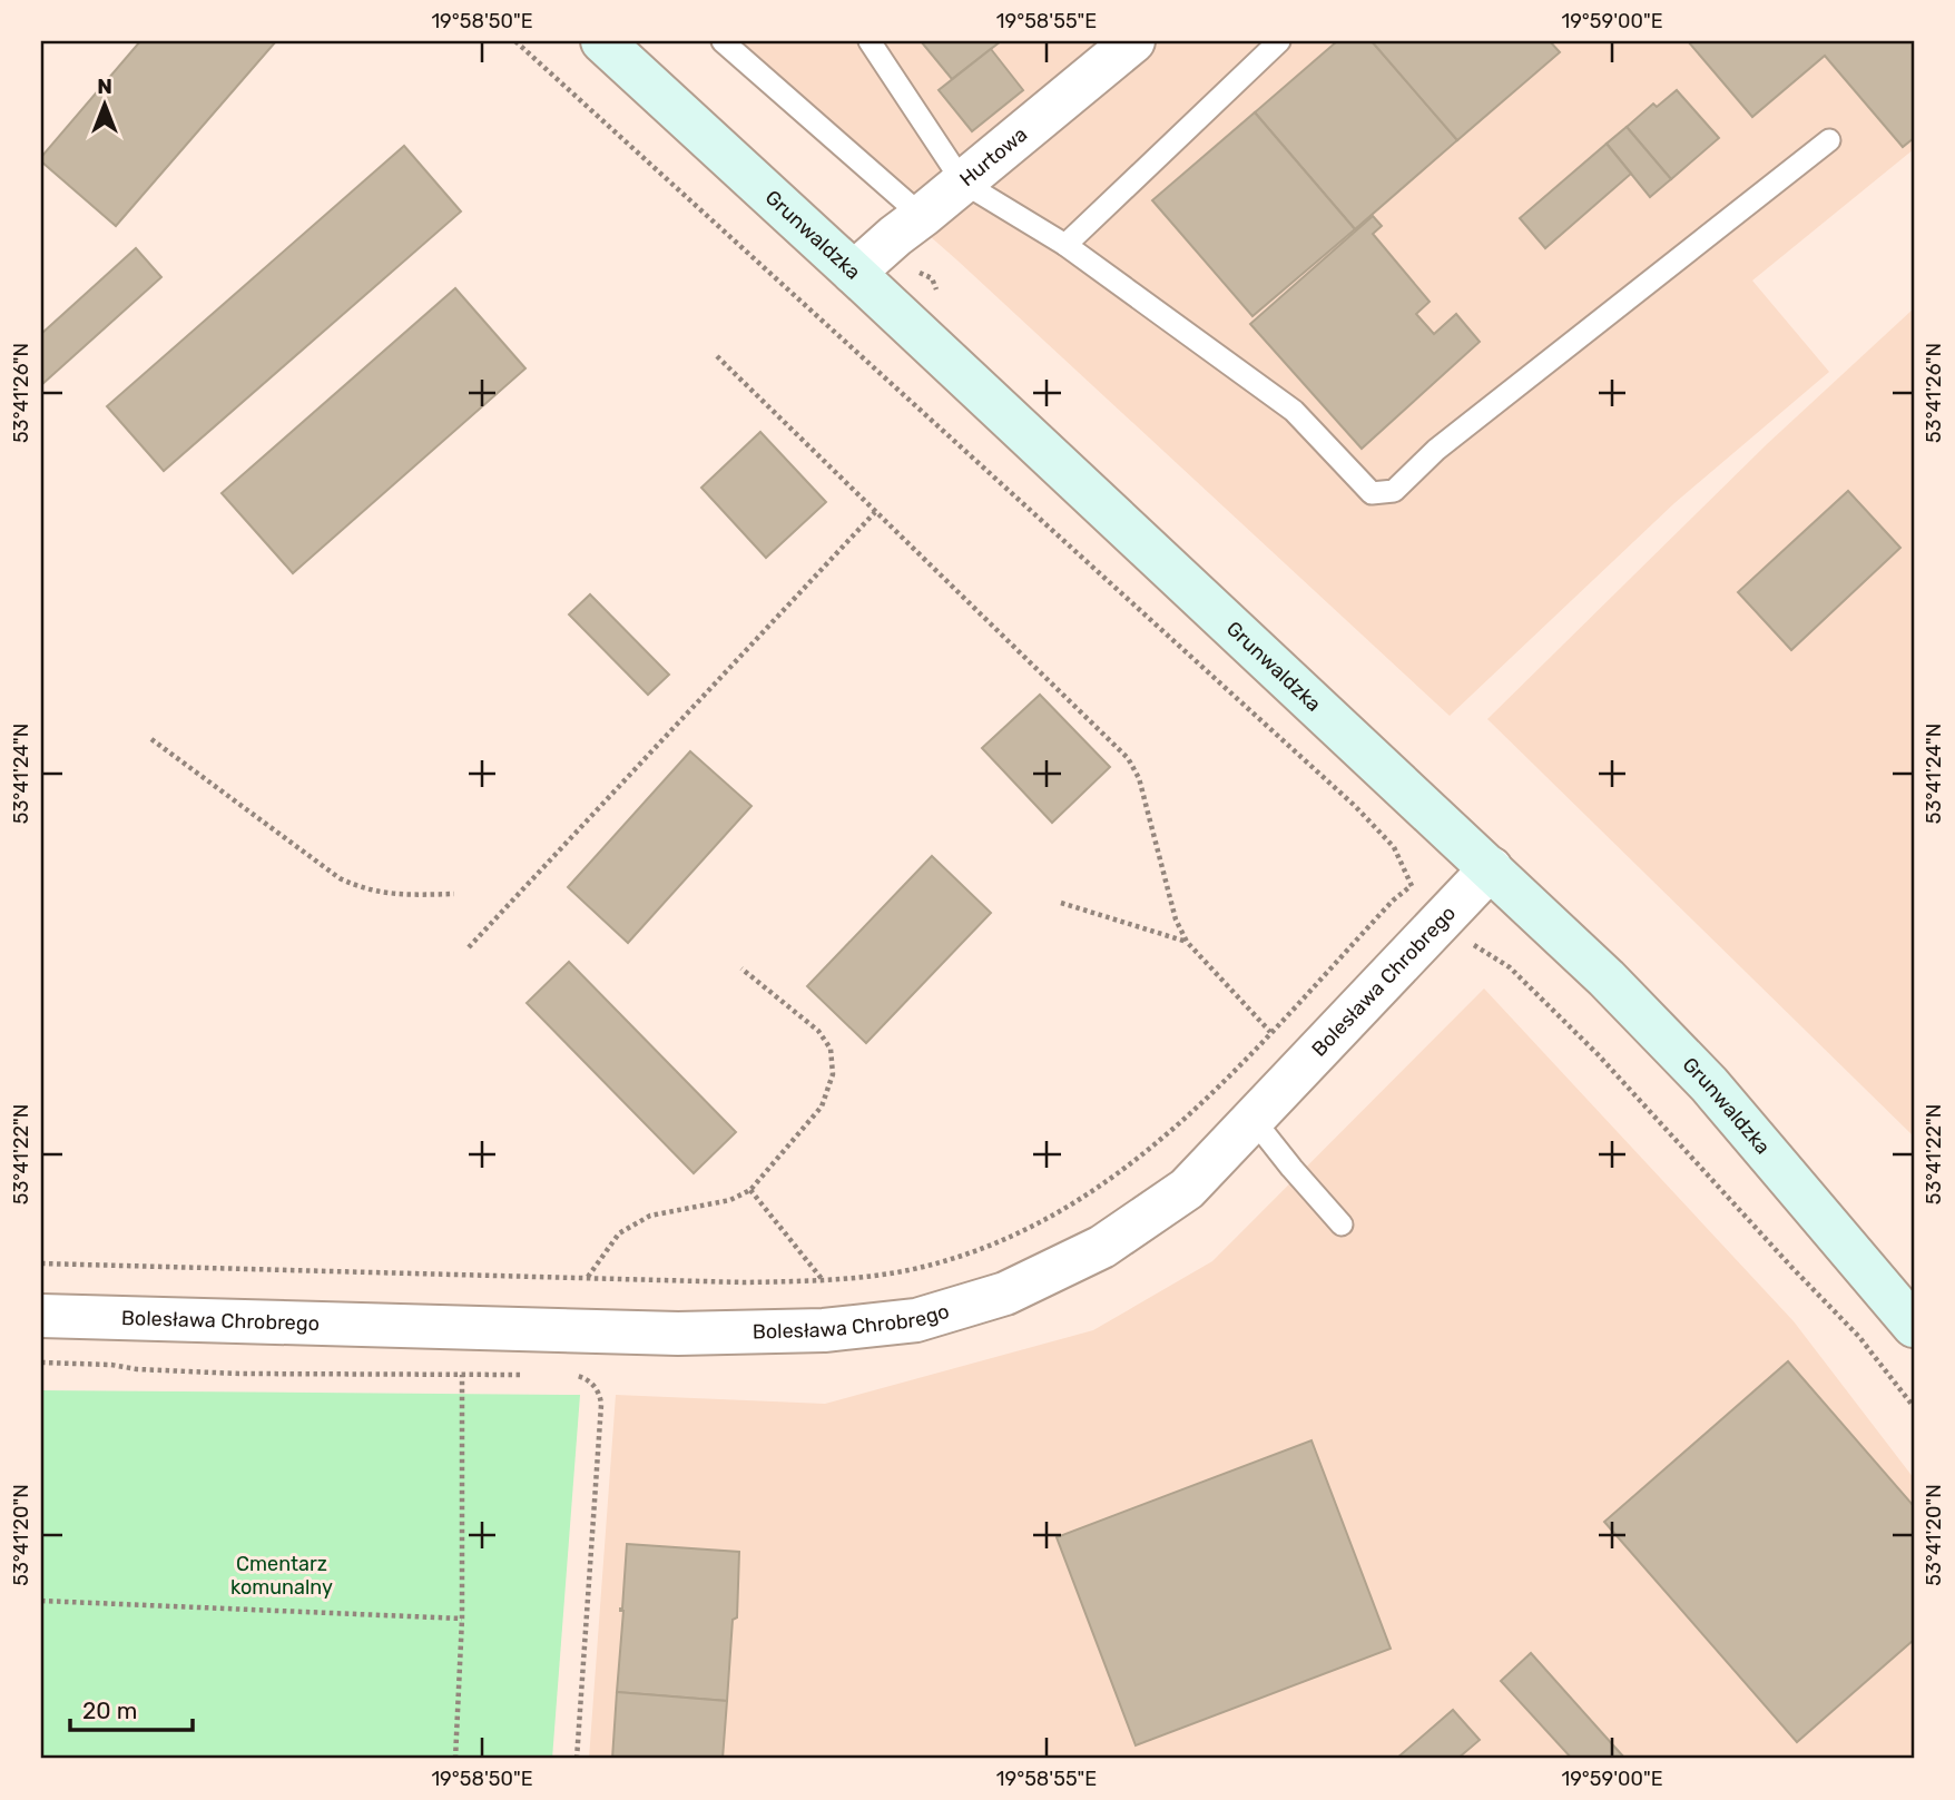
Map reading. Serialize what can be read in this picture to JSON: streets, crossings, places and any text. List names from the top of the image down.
{
  "streets": {
    "main road": ["Grunwaldzka"],
    "street": ["Hurtowa", "Bolesława Chrobrego"]
  },
  "crossings": [
    ["Hurtowa", "Grunwaldzka"],
    ["Grunwaldzka", "Bolesława Chrobrego"]
  ],
  "parks": ["Cmentarz komunalny"],
  "scale_bar": "20 m",
  "north": "top",
  "coordinates": [
    "19°58'50\"E",
    "19°58'55\"E",
    "19°59'00\"E",
    "53°41'26\"N",
    "53°41'24\"N",
    "53°41'22\"N",
    "53°41'20\"N"
  ]
}
